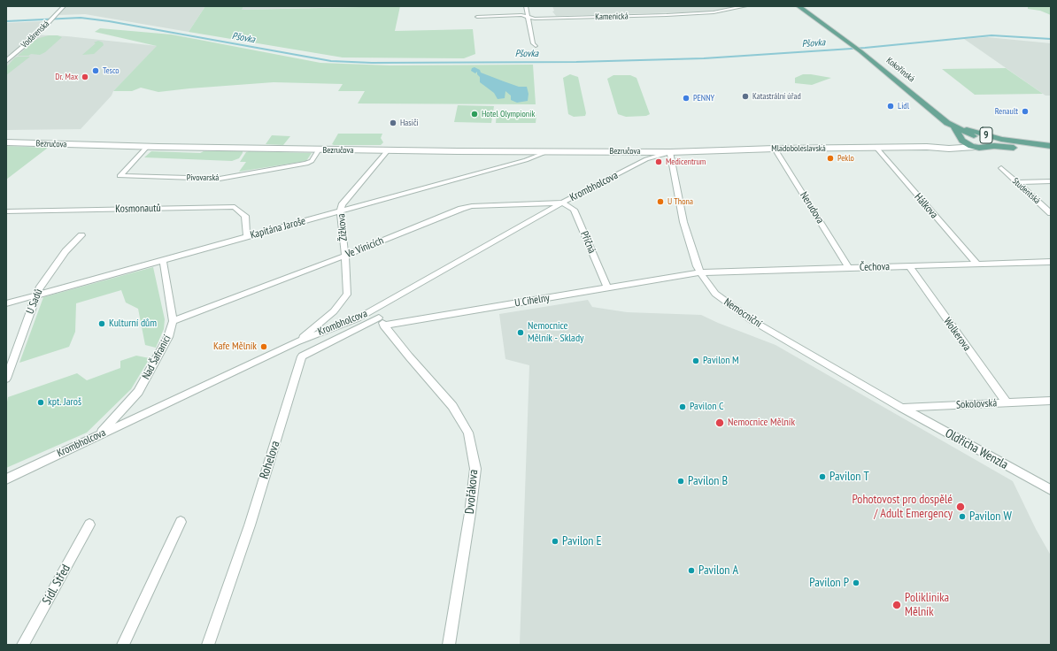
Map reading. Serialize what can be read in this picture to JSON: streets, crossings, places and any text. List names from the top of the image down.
{
  "streets": {
    "main road": ["Kokořínská", "9", "Mladoboleslavská"],
    "street": [
      "Kamenická",
      "Vodárenská",
      "Bezručova",
      "Pivovarská",
      "Krombholcova",
      "Studentská",
      "Hálkova",
      "Nerudova",
      "Kosmonautů",
      "Žižkova",
      "Kapitána Jaroše",
      "Příčná",
      "Ve Vinicích",
      "Čechova",
      "U Cihelny",
      "U Sadů",
      "Nemocniční",
      "Wolkerova",
      "Nad Šafranicí",
      "Sokolovská",
      "Oldřicha Wenzla",
      "Rohelova",
      "Dvořákova",
      "Sídl. Střed"
    ]
  },
  "crossings": [
    ["Kokořínská", "9"],
    ["Kokořínská", "Mladoboleslavská"],
    ["9", "Mladoboleslavská"],
    ["Bezručova", "Mladoboleslavská"],
    ["Bezručova", "Pivovarská"],
    ["Bezručova", "Krombholcova"],
    ["Bezručova", "Žižkova"],
    ["Bezručova", "Kapitána Jaroše"],
    ["Bezručova", "Nemocniční"],
    ["Mladoboleslavská", "Krombholcova"],
    ["Mladoboleslavská", "Hálkova"],
    ["Mladoboleslavská", "Nerudova"],
    ["Mladoboleslavská", "Nemocniční"],
    ["Krombholcova", "Žižkova"],
    ["Krombholcova", "Příčná"],
    ["Krombholcova", "Ve Vinicích"],
    ["Krombholcova", "U Cihelny"],
    ["Krombholcova", "Nemocniční"],
    ["Krombholcova", "Nad Šafranicí"],
    ["Krombholcova", "Rohelova"],
    ["Krombholcova", "Dvořákova"],
    ["Hálkova", "Čechova"],
    ["Nerudova", "Čechova"],
    ["Kosmonautů", "Kapitána Jaroše"],
    ["Žižkova", "Kapitána Jaroše"],
    ["Žižkova", "Ve Vinicích"],
    ["Kapitána Jaroše", "U Sadů"],
    ["Kapitána Jaroše", "Nad Šafranicí"],
    ["Příčná", "Ve Vinicích"],
    ["Příčná", "U Cihelny"],
    ["Ve Vinicích", "Nad Šafranicí"],
    ["Čechova", "U Cihelny"],
    ["Čechova", "Nemocniční"],
    ["Čechova", "Wolkerova"],
    ["U Cihelny", "Nemocniční"],
    ["U Cihelny", "Rohelova"],
    ["U Cihelny", "Dvořákova"],
    ["Nemocniční", "Sokolovská"],
    ["Nemocniční", "Oldřicha Wenzla"],
    ["Wolkerova", "Sokolovská"],
    ["Sokolovská", "Oldřicha Wenzla"],
    ["Rohelova", "Dvořákova"]
  ],
  "water": ["Pšovka"],
  "places": [
    "Tesco",
    "Dr. Max",
    "Katastrální úřad",
    "PENNY",
    "Lidl",
    "Renault",
    "Hotel Olympionik",
    "Hasiči",
    "Peklo",
    "Medicentrum",
    "U Thona",
    "Kulturní dům",
    "Nemocnice Mělník - Sklady",
    "Kafe Mělník",
    "Pavilon M",
    "kpt. Jaroš",
    "Pavilon C",
    "Nemocnice Mělník",
    "Pavilon T",
    "Pavilon B",
    "Pohotovost pro dospělé / Adult Emergency",
    "Pavilon W",
    "Pavilon E",
    "Pavilon A",
    "Pavilon P",
    "Poliklinika Mělník"
  ]
}
